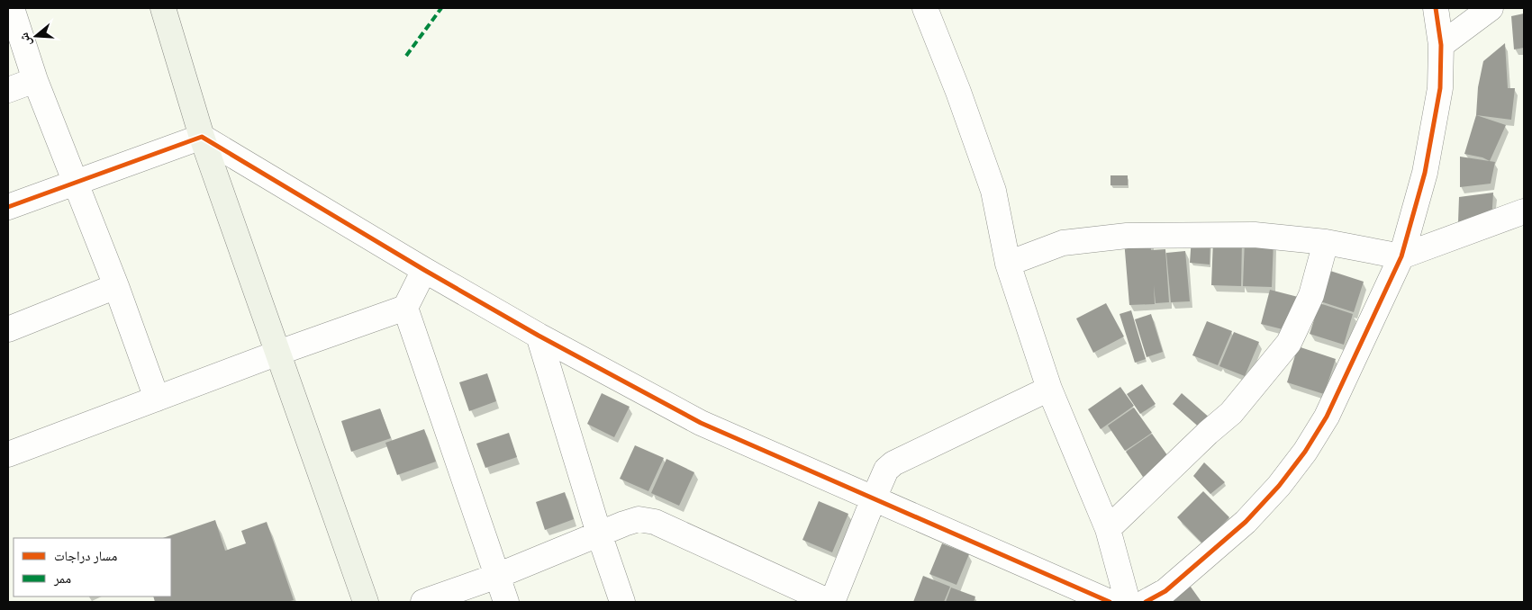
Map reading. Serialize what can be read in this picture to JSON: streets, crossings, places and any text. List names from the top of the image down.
{
  "legend": ["مسار دراجات", "ممر"],
  "north": "left"
}
